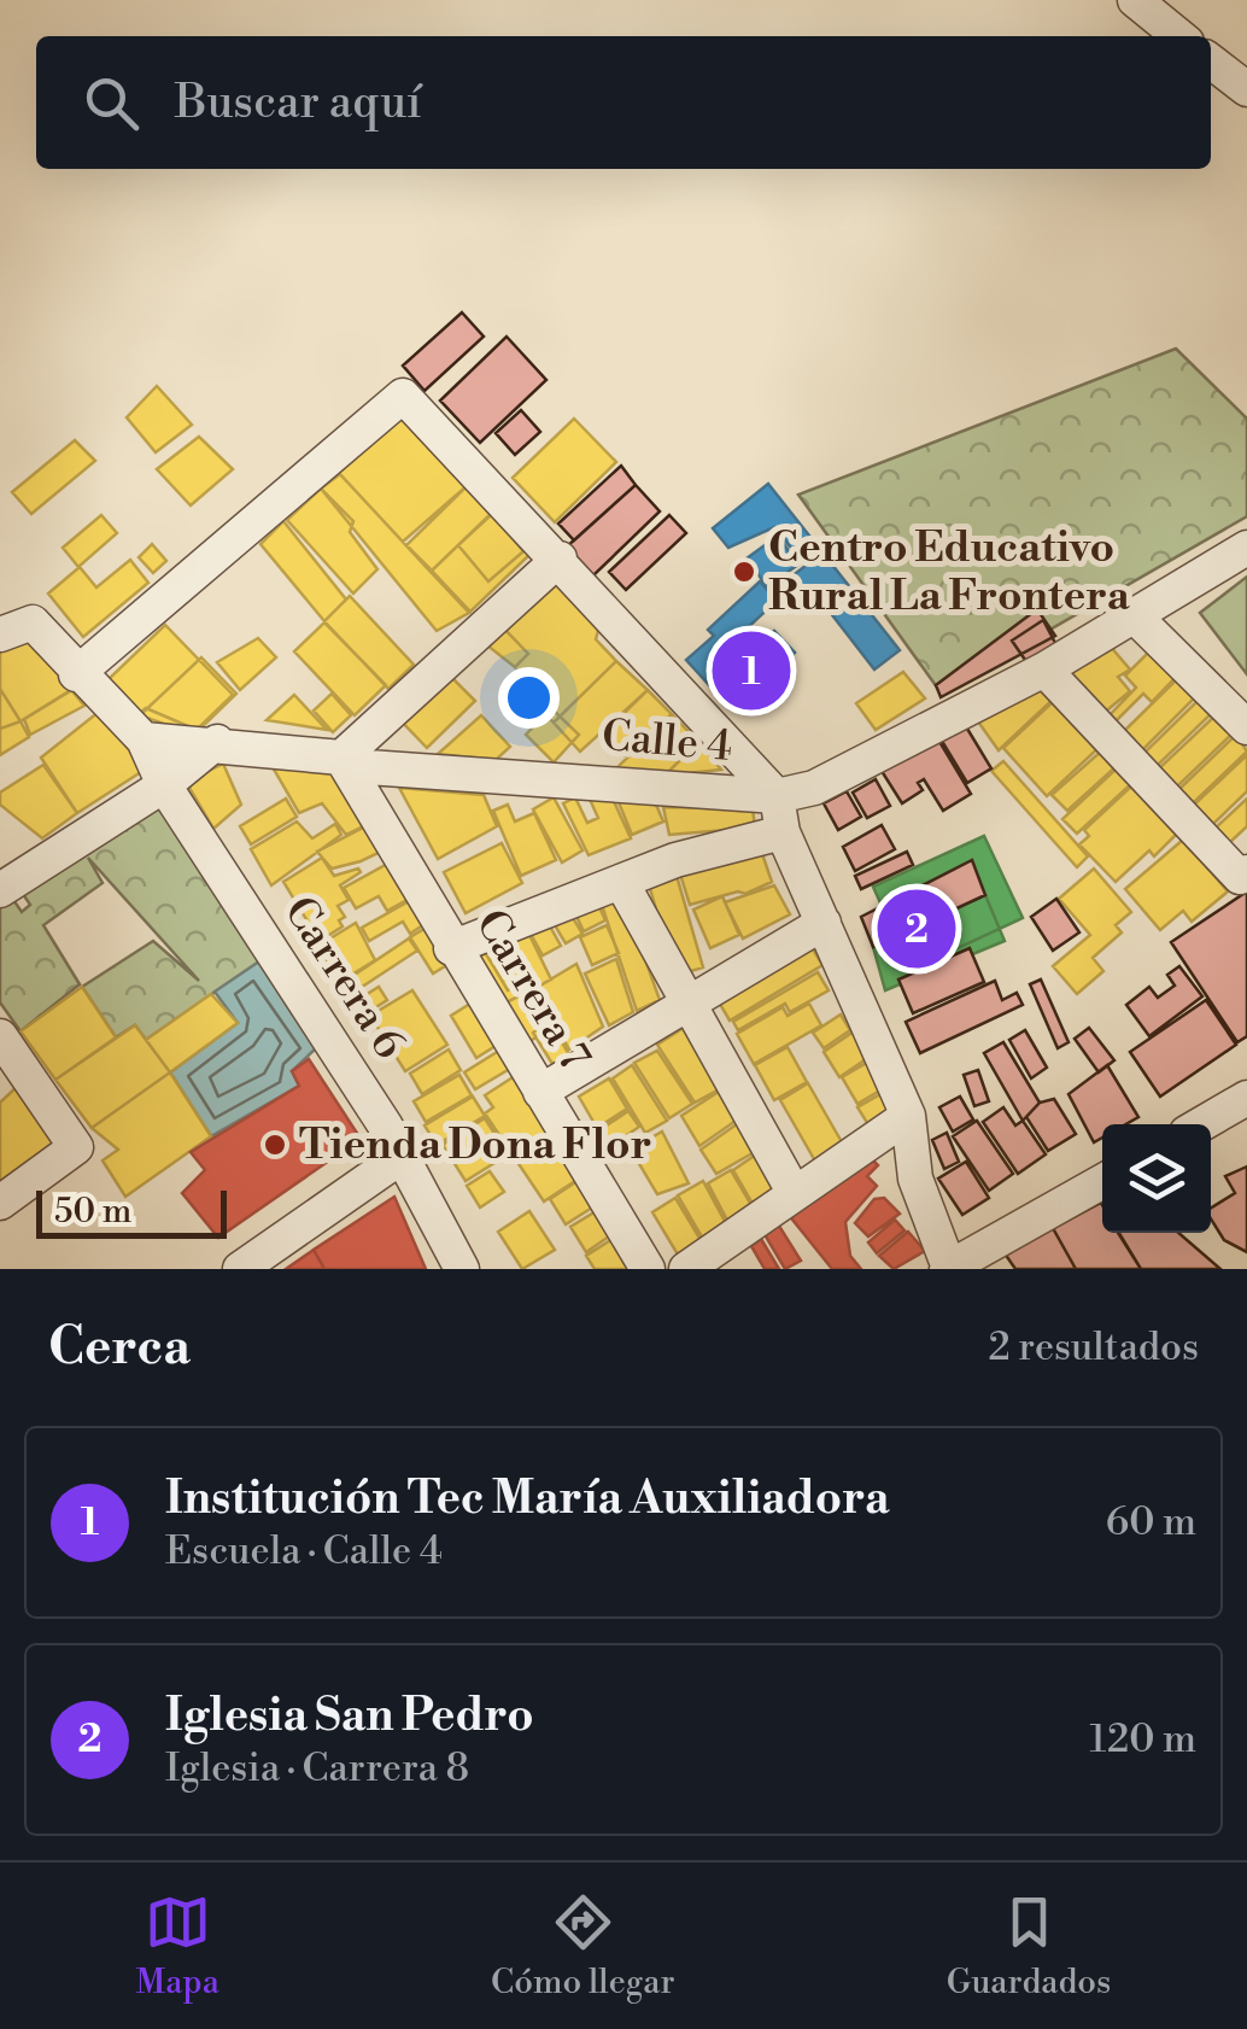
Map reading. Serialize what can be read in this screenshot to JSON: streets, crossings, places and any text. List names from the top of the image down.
{
  "streets": {
    "street": ["Calle 4", "Carrera 6", "Carrera 7"]
  },
  "crossings": [
    ["Calle 4", "Carrera 6"],
    ["Calle 4", "Carrera 7"]
  ],
  "places": ["Centro Educativo Rural La Frontera", "Tienda Dona Flor"],
  "scale_bar": "50 m",
  "page": {
    "search": "Buscar aquí",
    "pins": ["1", "2"],
    "scale": "50 m",
    "heading": ["Cerca", "2 resultados"],
    "list": [
      {
        "mark": "1",
        "name": "Institución Tec María Auxiliadora",
        "note": "Escuela · Calle 4",
        "value": "60 m"
      },
      {
        "mark": "2",
        "name": "Iglesia San Pedro",
        "note": "Iglesia · Carrera 8",
        "value": "120 m"
      }
    ],
    "nav": ["Mapa", "Cómo llegar", "Guardados"]
  }
}
